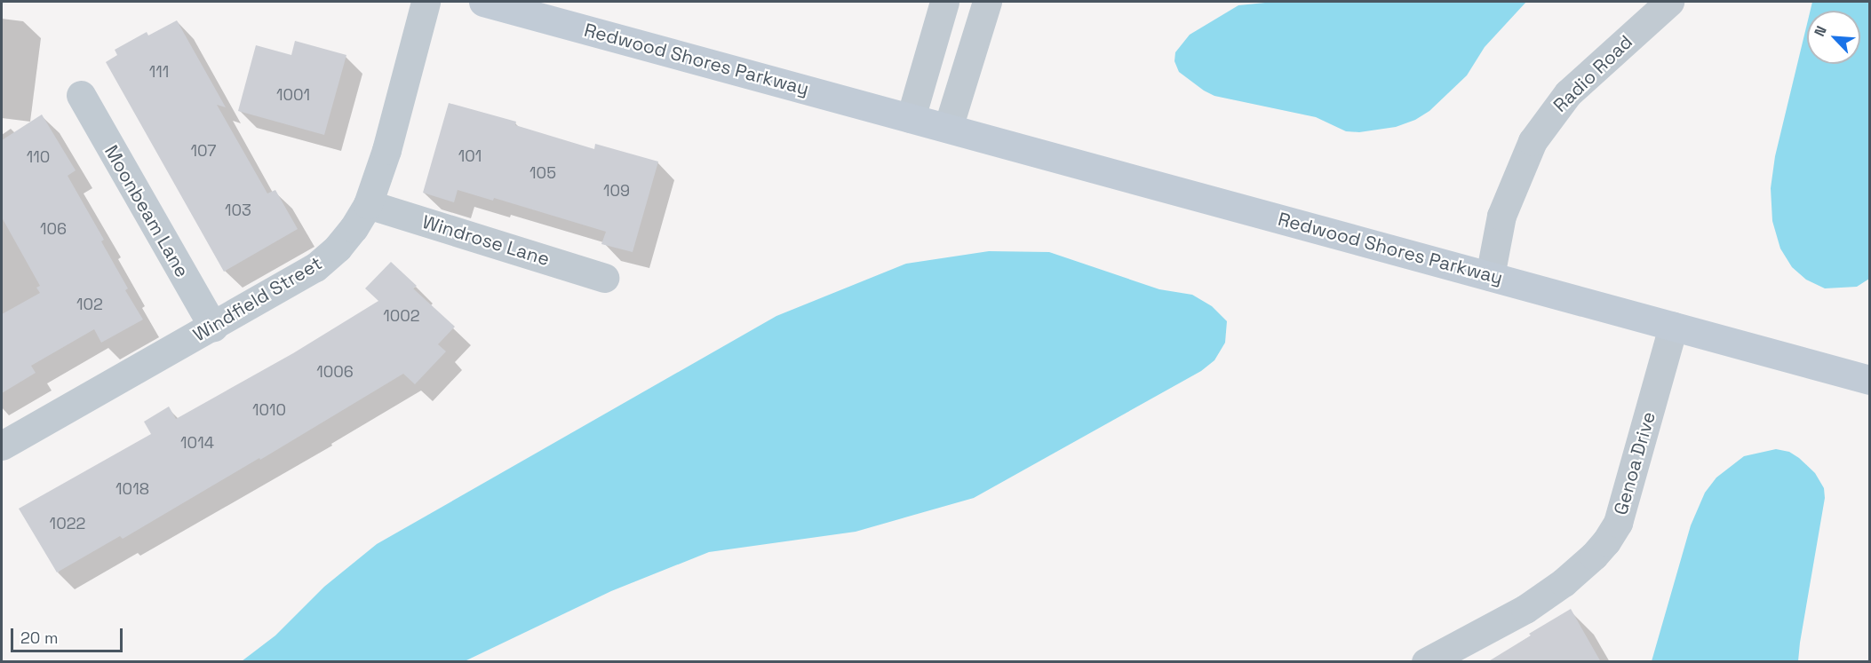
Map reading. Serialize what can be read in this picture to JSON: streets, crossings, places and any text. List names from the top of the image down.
{
  "streets": {
    "street": [
      "Redwood Shores Parkway",
      "Radio Road",
      "Moonbeam Lane",
      "Windrose Lane",
      "Windfield Street",
      "Genoa Drive"
    ]
  },
  "crossings": [
    ["Redwood Shores Parkway", "Radio Road"],
    ["Redwood Shores Parkway", "Genoa Drive"],
    ["Moonbeam Lane", "Windfield Street"],
    ["Windrose Lane", "Windfield Street"]
  ],
  "house_numbers": [
    "111",
    "1001",
    "107",
    "101",
    "110",
    "105",
    "109",
    "103",
    "106",
    "102",
    "1002",
    "1006",
    "1010",
    "1014",
    "1018",
    "1022"
  ],
  "scale_bar": "20 m",
  "north": "top left"
}
